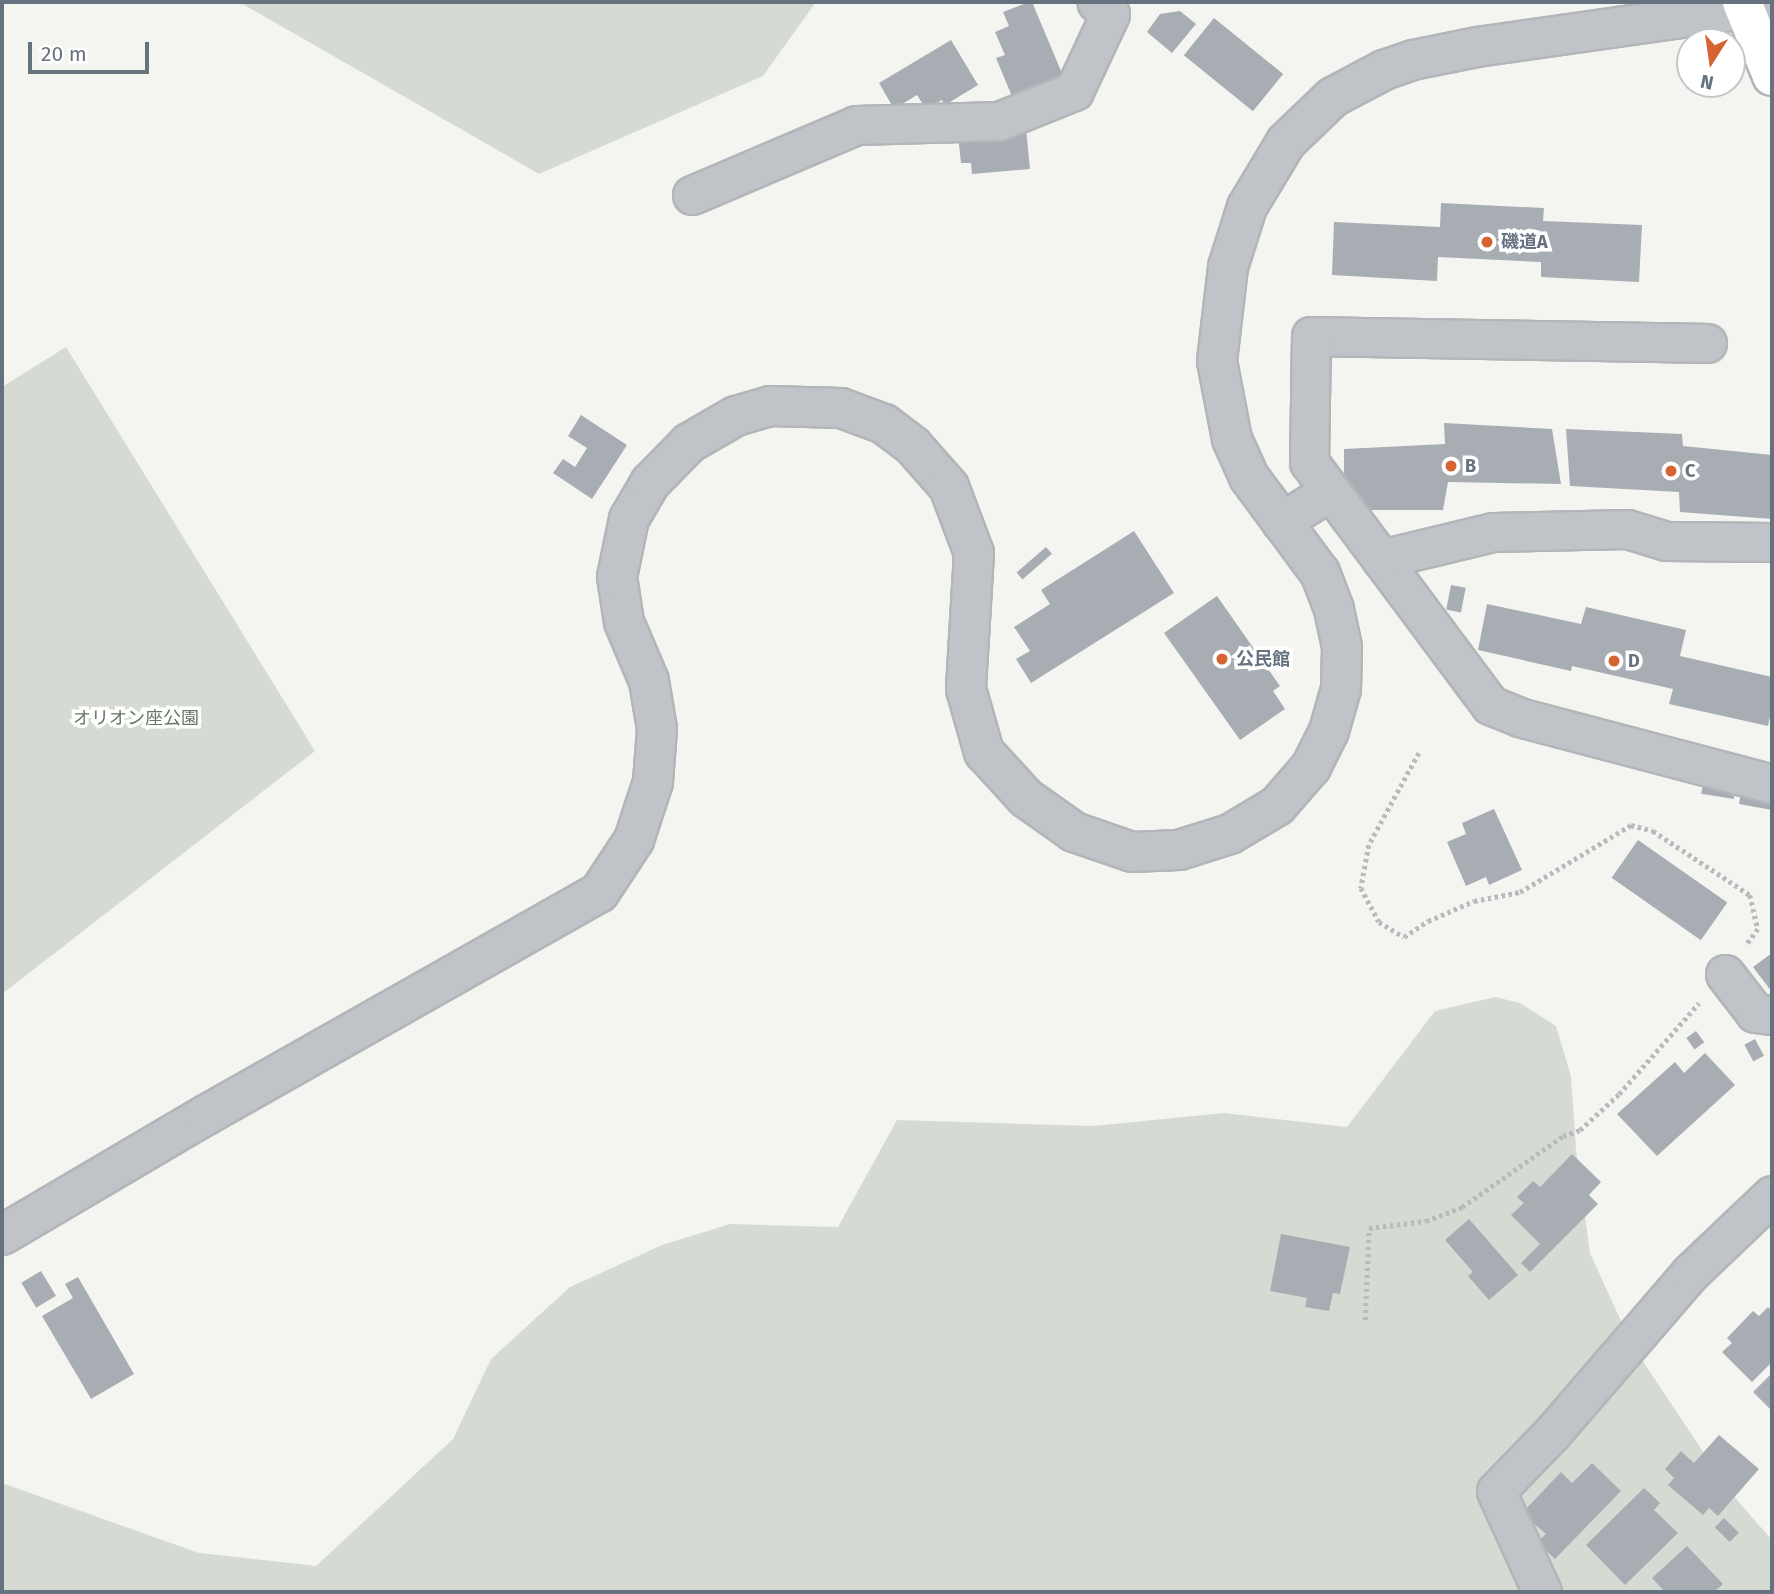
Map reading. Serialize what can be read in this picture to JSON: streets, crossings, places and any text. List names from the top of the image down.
{
  "parks": ["オリオン座公園"],
  "places": [
    "磯道A",
    "B",
    "C",
    "公民館",
    "D"
  ],
  "scale_bar": "20 m",
  "north": "bottom"
}
